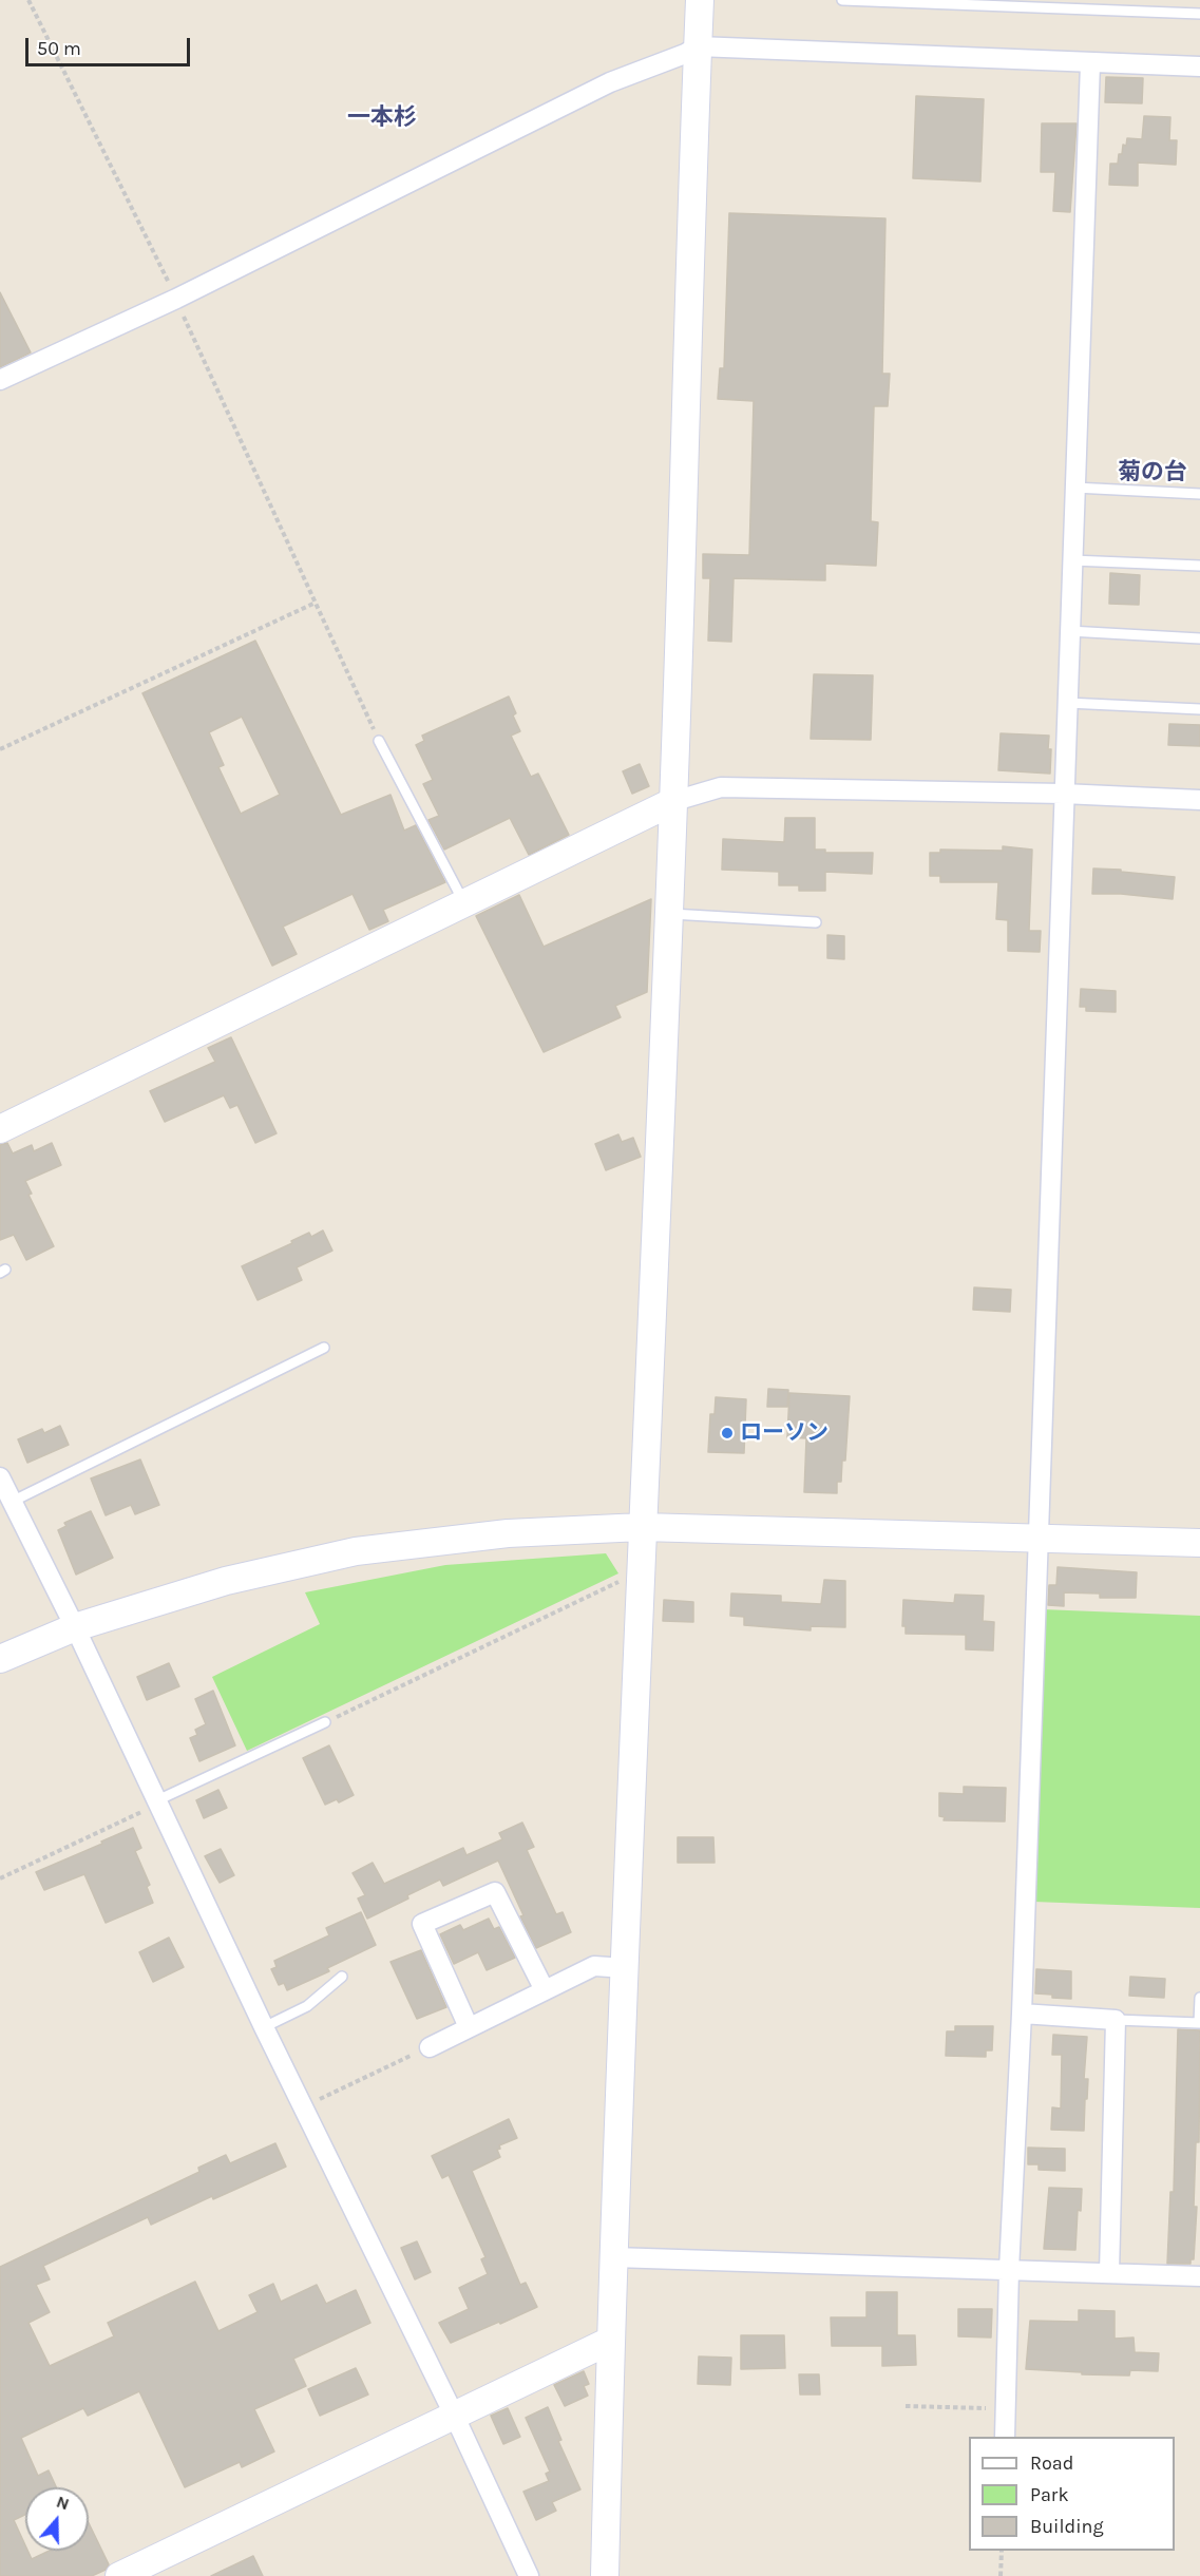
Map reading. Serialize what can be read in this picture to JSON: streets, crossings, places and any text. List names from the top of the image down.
{
  "districts": ["一本杉", "菊の台"],
  "places": ["ローソン"],
  "legend": ["Road", "Park", "Building"],
  "scale_bar": "50 m",
  "north": "top"
}
